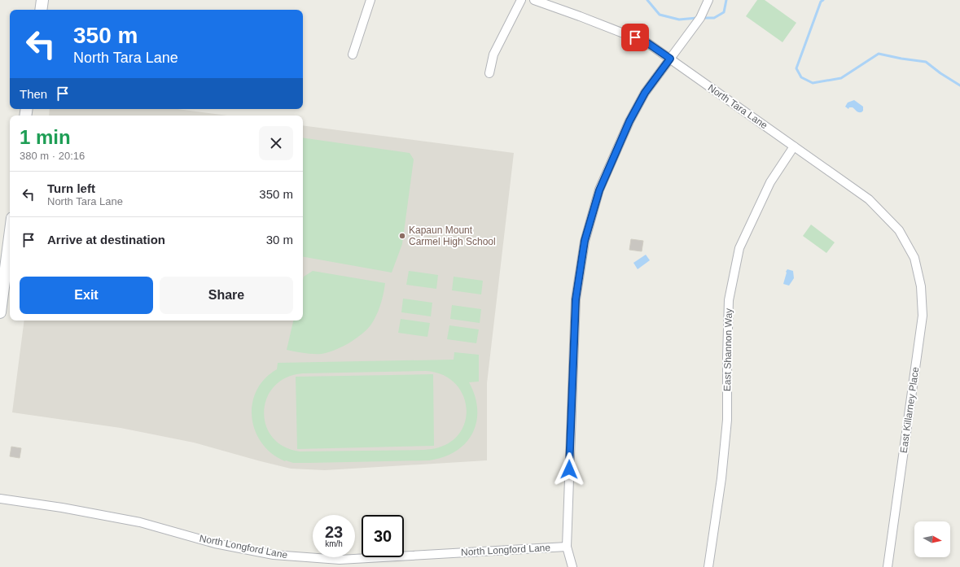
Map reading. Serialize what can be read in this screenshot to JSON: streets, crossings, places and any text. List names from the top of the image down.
{
  "streets": {
    "street": [
      "North Tara Lane",
      "East Shannon Way",
      "East Killarney Place",
      "North Longford Lane"
    ]
  },
  "crossings": [
    ["North Tara Lane", "East Shannon Way"],
    ["North Tara Lane", "East Killarney Place"]
  ],
  "places": ["Kapaun Mount Carmel High School"],
  "north": "right",
  "page": {
    "turn": ["350 m", "North Tara Lane"],
    "then": "Then",
    "heading": ["1 min", "380 m · 20:16"],
    "list": [
      {
        "name": "Turn left",
        "note": "North Tara Lane",
        "value": "350 m"
      },
      {
        "name": "Arrive at destination",
        "value": "30 m"
      }
    ],
    "buttons": ["Exit", "Share"],
    "speed": "23 km/h",
    "limit": "30"
  }
}
